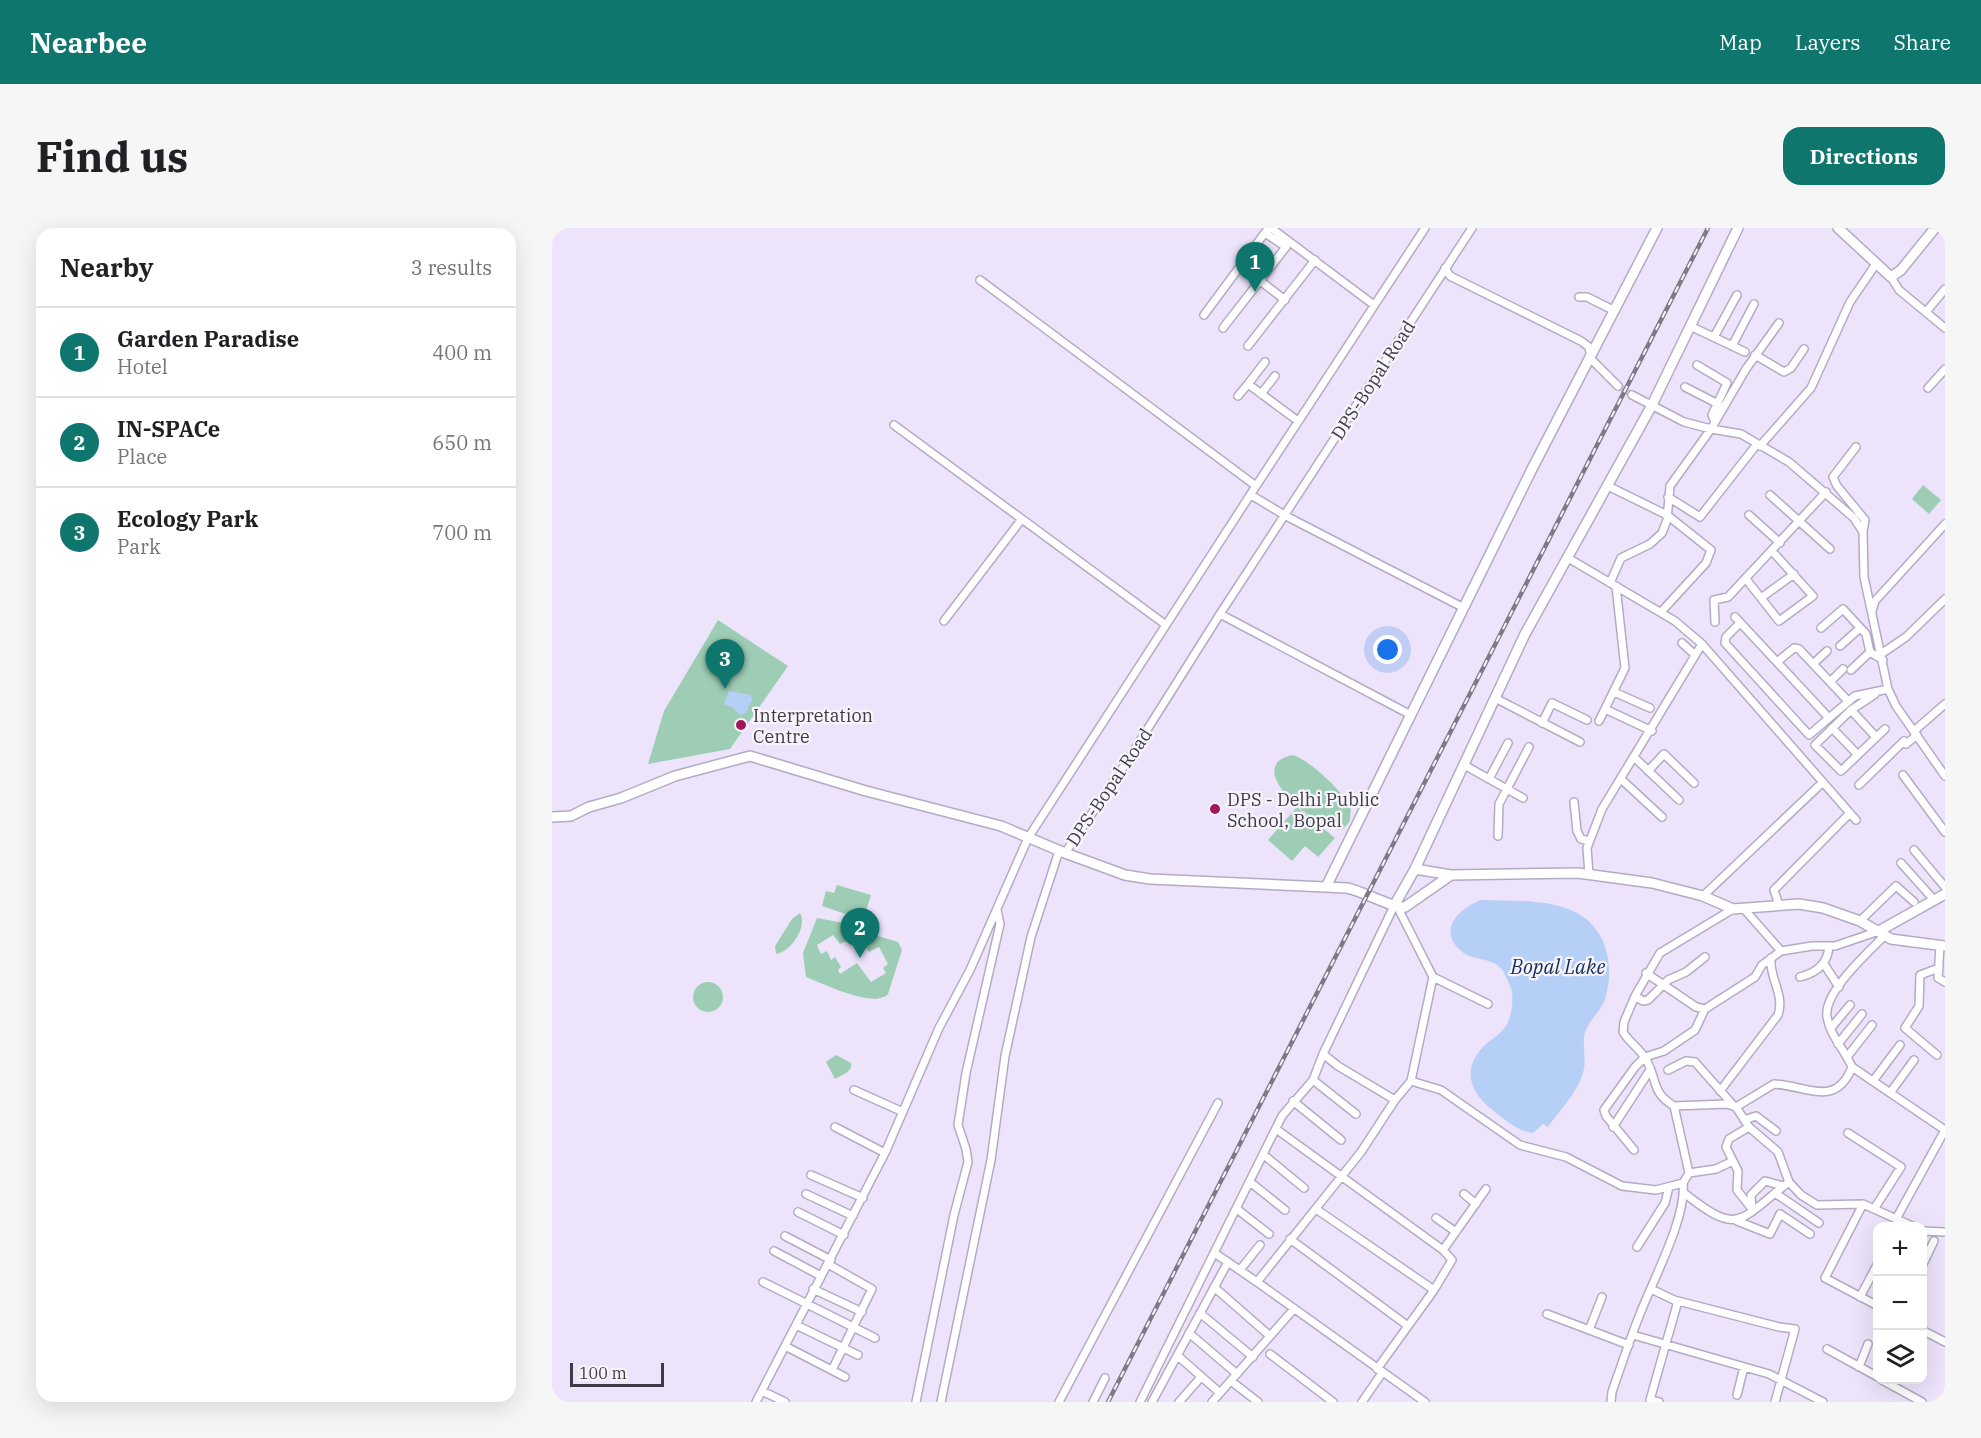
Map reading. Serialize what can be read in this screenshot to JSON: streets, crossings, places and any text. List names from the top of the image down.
{
  "streets": {
    "street": ["DPS-Bopal Road"]
  },
  "water": ["Bopal Lake"],
  "places": ["Interpretation Centre", "DPS - Delhi Public School, Bopal"],
  "scale_bar": "100 m",
  "page": {
    "header": "Nearbee",
    "nav": ["Map", "Layers", "Share"],
    "buttons": "Directions",
    "title": "Find us",
    "heading": ["Nearby", "3 results"],
    "pins": ["1", "3", "2"],
    "list": [
      {
        "mark": "1",
        "name": "Garden Paradise",
        "note": "Hotel",
        "value": "400 m"
      },
      {
        "mark": "2",
        "name": "IN-SPACe",
        "note": "Place",
        "value": "650 m"
      },
      {
        "mark": "3",
        "name": "Ecology Park",
        "note": "Park",
        "value": "700 m"
      }
    ],
    "map_buttons": ["+", "−"],
    "scale": "100 m"
  }
}
